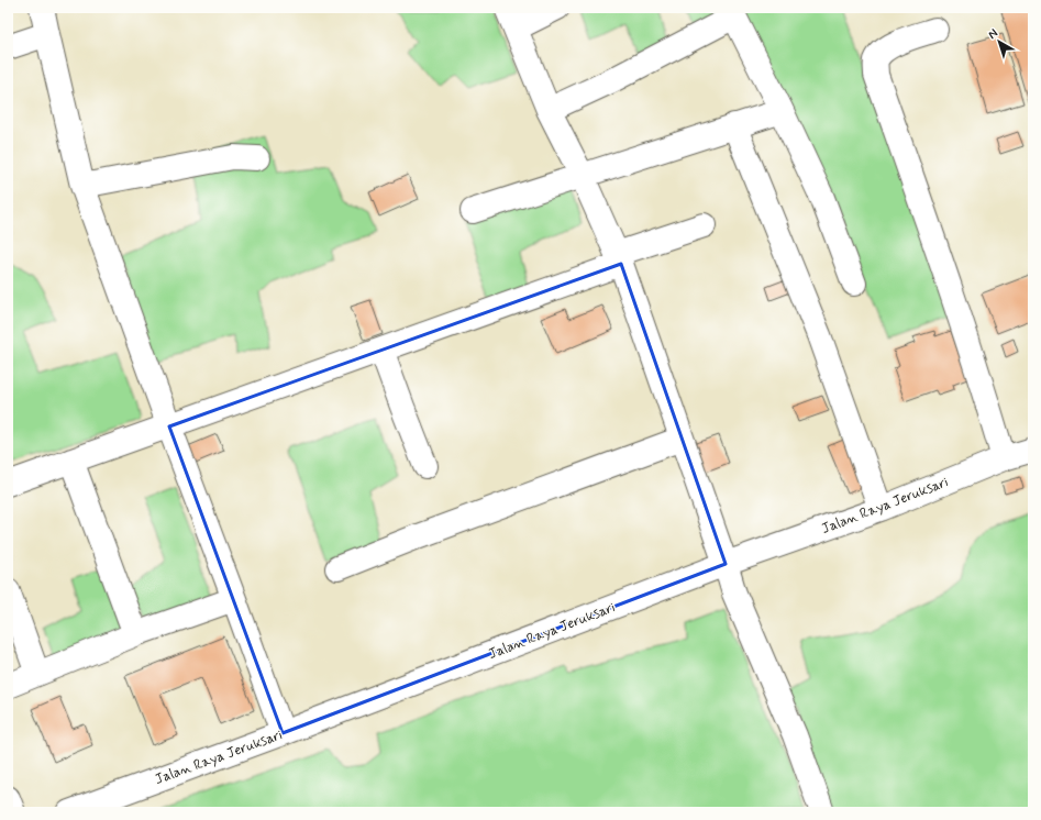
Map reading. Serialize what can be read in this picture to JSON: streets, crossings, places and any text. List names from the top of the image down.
{
  "streets": {
    "street": ["Jalan Raya Jeruksari"]
  },
  "north": "top left"
}
